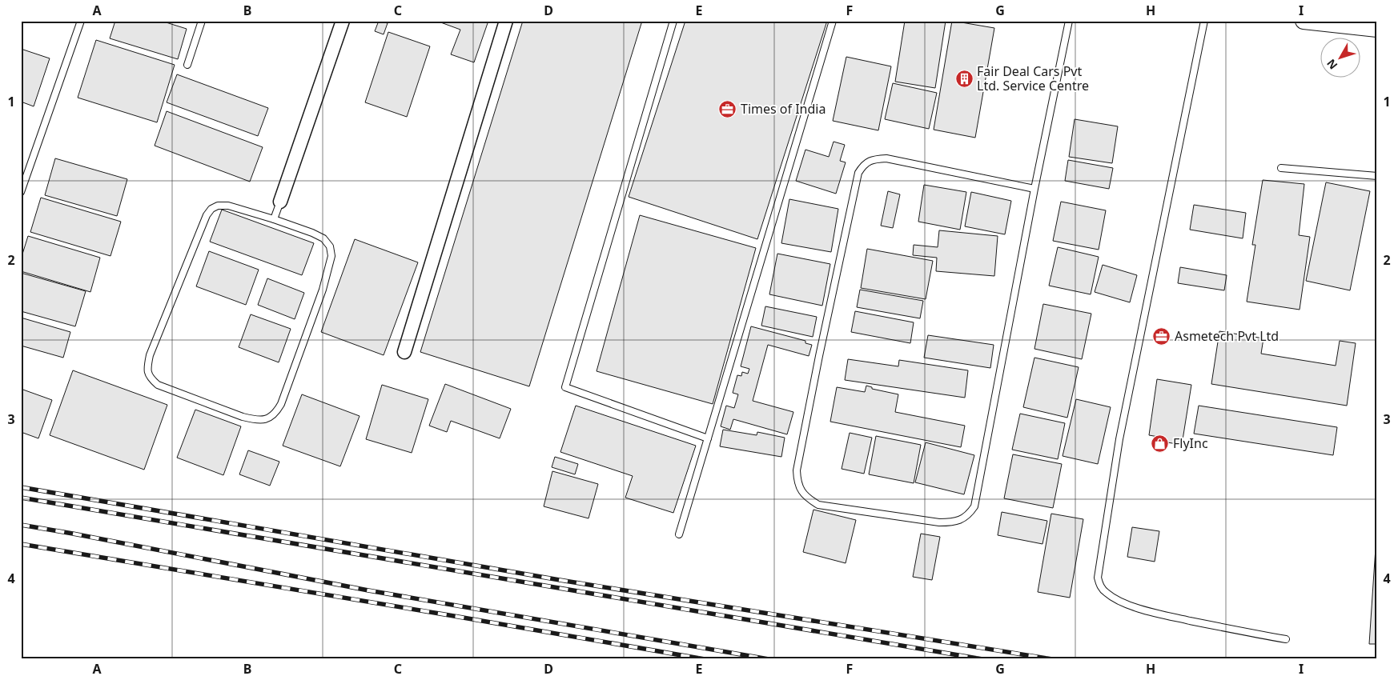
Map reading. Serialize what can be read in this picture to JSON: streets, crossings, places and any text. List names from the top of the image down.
{
  "places": {
    "building": ["Fair Deal Cars Pvt Ltd. Service Centre"],
    "office": ["Times of India", "Asmetech Pvt Ltd"],
    "shop": ["FlyInc"]
  },
  "north": "bottom left",
  "grid": {
    "columns": [
      "A",
      "B",
      "C",
      "D",
      "E",
      "F",
      "G",
      "H",
      "I"
    ],
    "rows": [
      "1",
      "2",
      "3",
      "4"
    ]
  }
}
